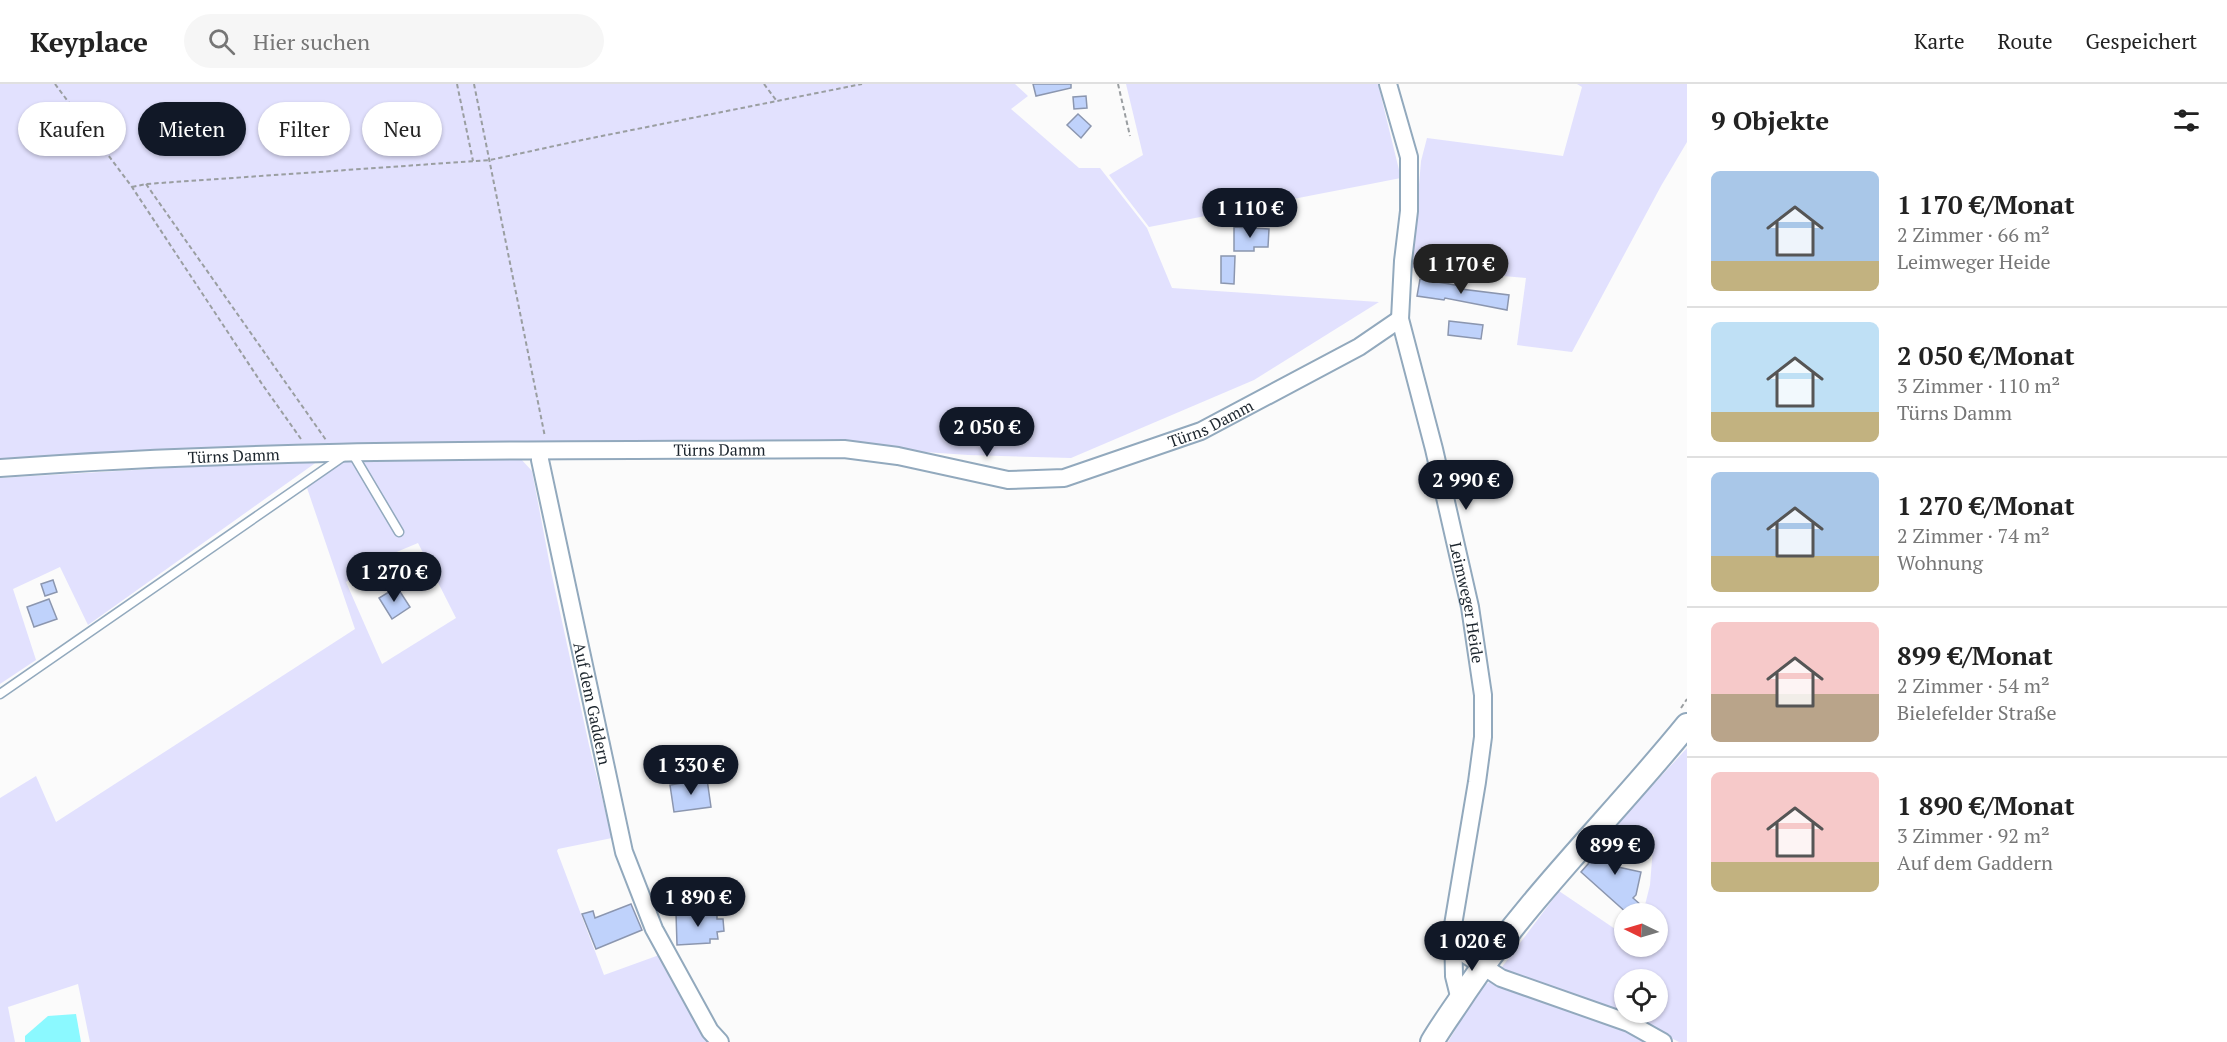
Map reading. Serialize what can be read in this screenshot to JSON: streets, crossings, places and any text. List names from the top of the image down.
{
  "streets": {
    "street": ["Türns Damm", "Leimweger Heide", "Auf dem Gaddern"]
  },
  "crossings": [
    ["Türns Damm", "Leimweger Heide"],
    ["Türns Damm", "Auf dem Gaddern"]
  ],
  "north": "left",
  "page": {
    "header": "Keyplace",
    "search": "Hier suchen",
    "nav": ["Karte", "Route", "Gespeichert"],
    "heading": "9 Objekte",
    "chip": [
      "Kaufen",
      "Mieten",
      "Filter",
      "Neu"
    ],
    "list": [
      {
        "name": "1 170 €/Monat",
        "note": "2 Zimmer · 66 m² · Leimweger Heide"
      },
      {
        "name": "2 050 €/Monat",
        "note": "3 Zimmer · 110 m² · Türns Damm"
      },
      {
        "name": "1 270 €/Monat",
        "note": "2 Zimmer · 74 m² · Wohnung"
      },
      {
        "name": "899 €/Monat",
        "note": "2 Zimmer · 54 m² · Bielefelder Straße"
      },
      {
        "name": "1 890 €/Monat",
        "note": "3 Zimmer · 92 m² · Auf dem Gaddern"
      }
    ],
    "price": [
      "1 110 €",
      "1 170 €",
      "2 050 €",
      "2 990 €",
      "1 270 €",
      "1 330 €",
      "899 €",
      "1 890 €",
      "1 020 €"
    ]
  }
}
